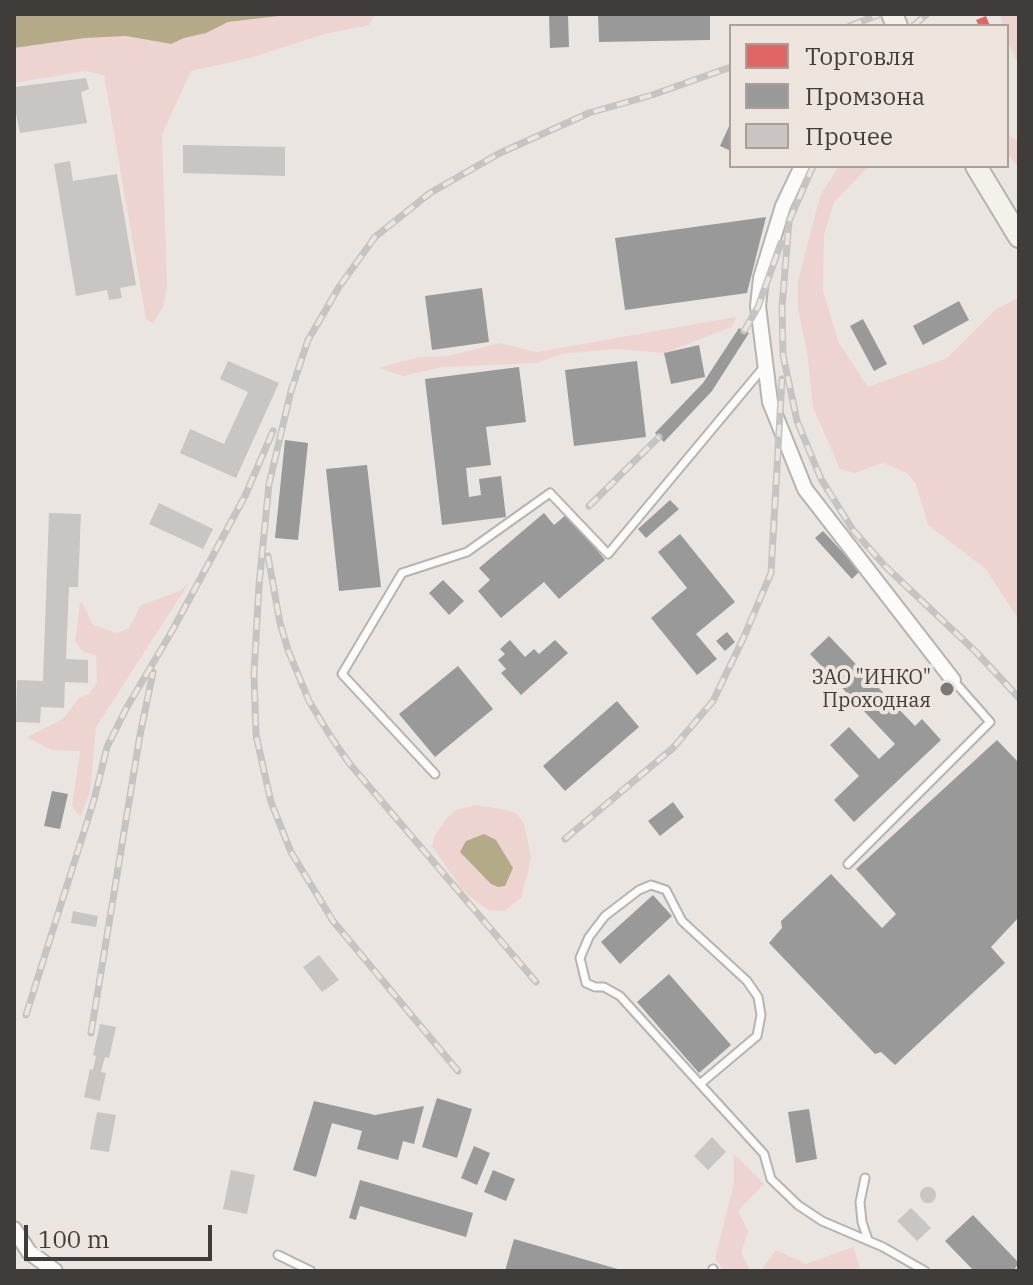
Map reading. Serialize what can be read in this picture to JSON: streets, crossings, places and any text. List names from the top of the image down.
{
  "places": ["ЗАО \"ИНКО\" Проходная"],
  "legend": ["Торговля", "Промзона", "Прочее"],
  "scale_bar": "100 m"
}
